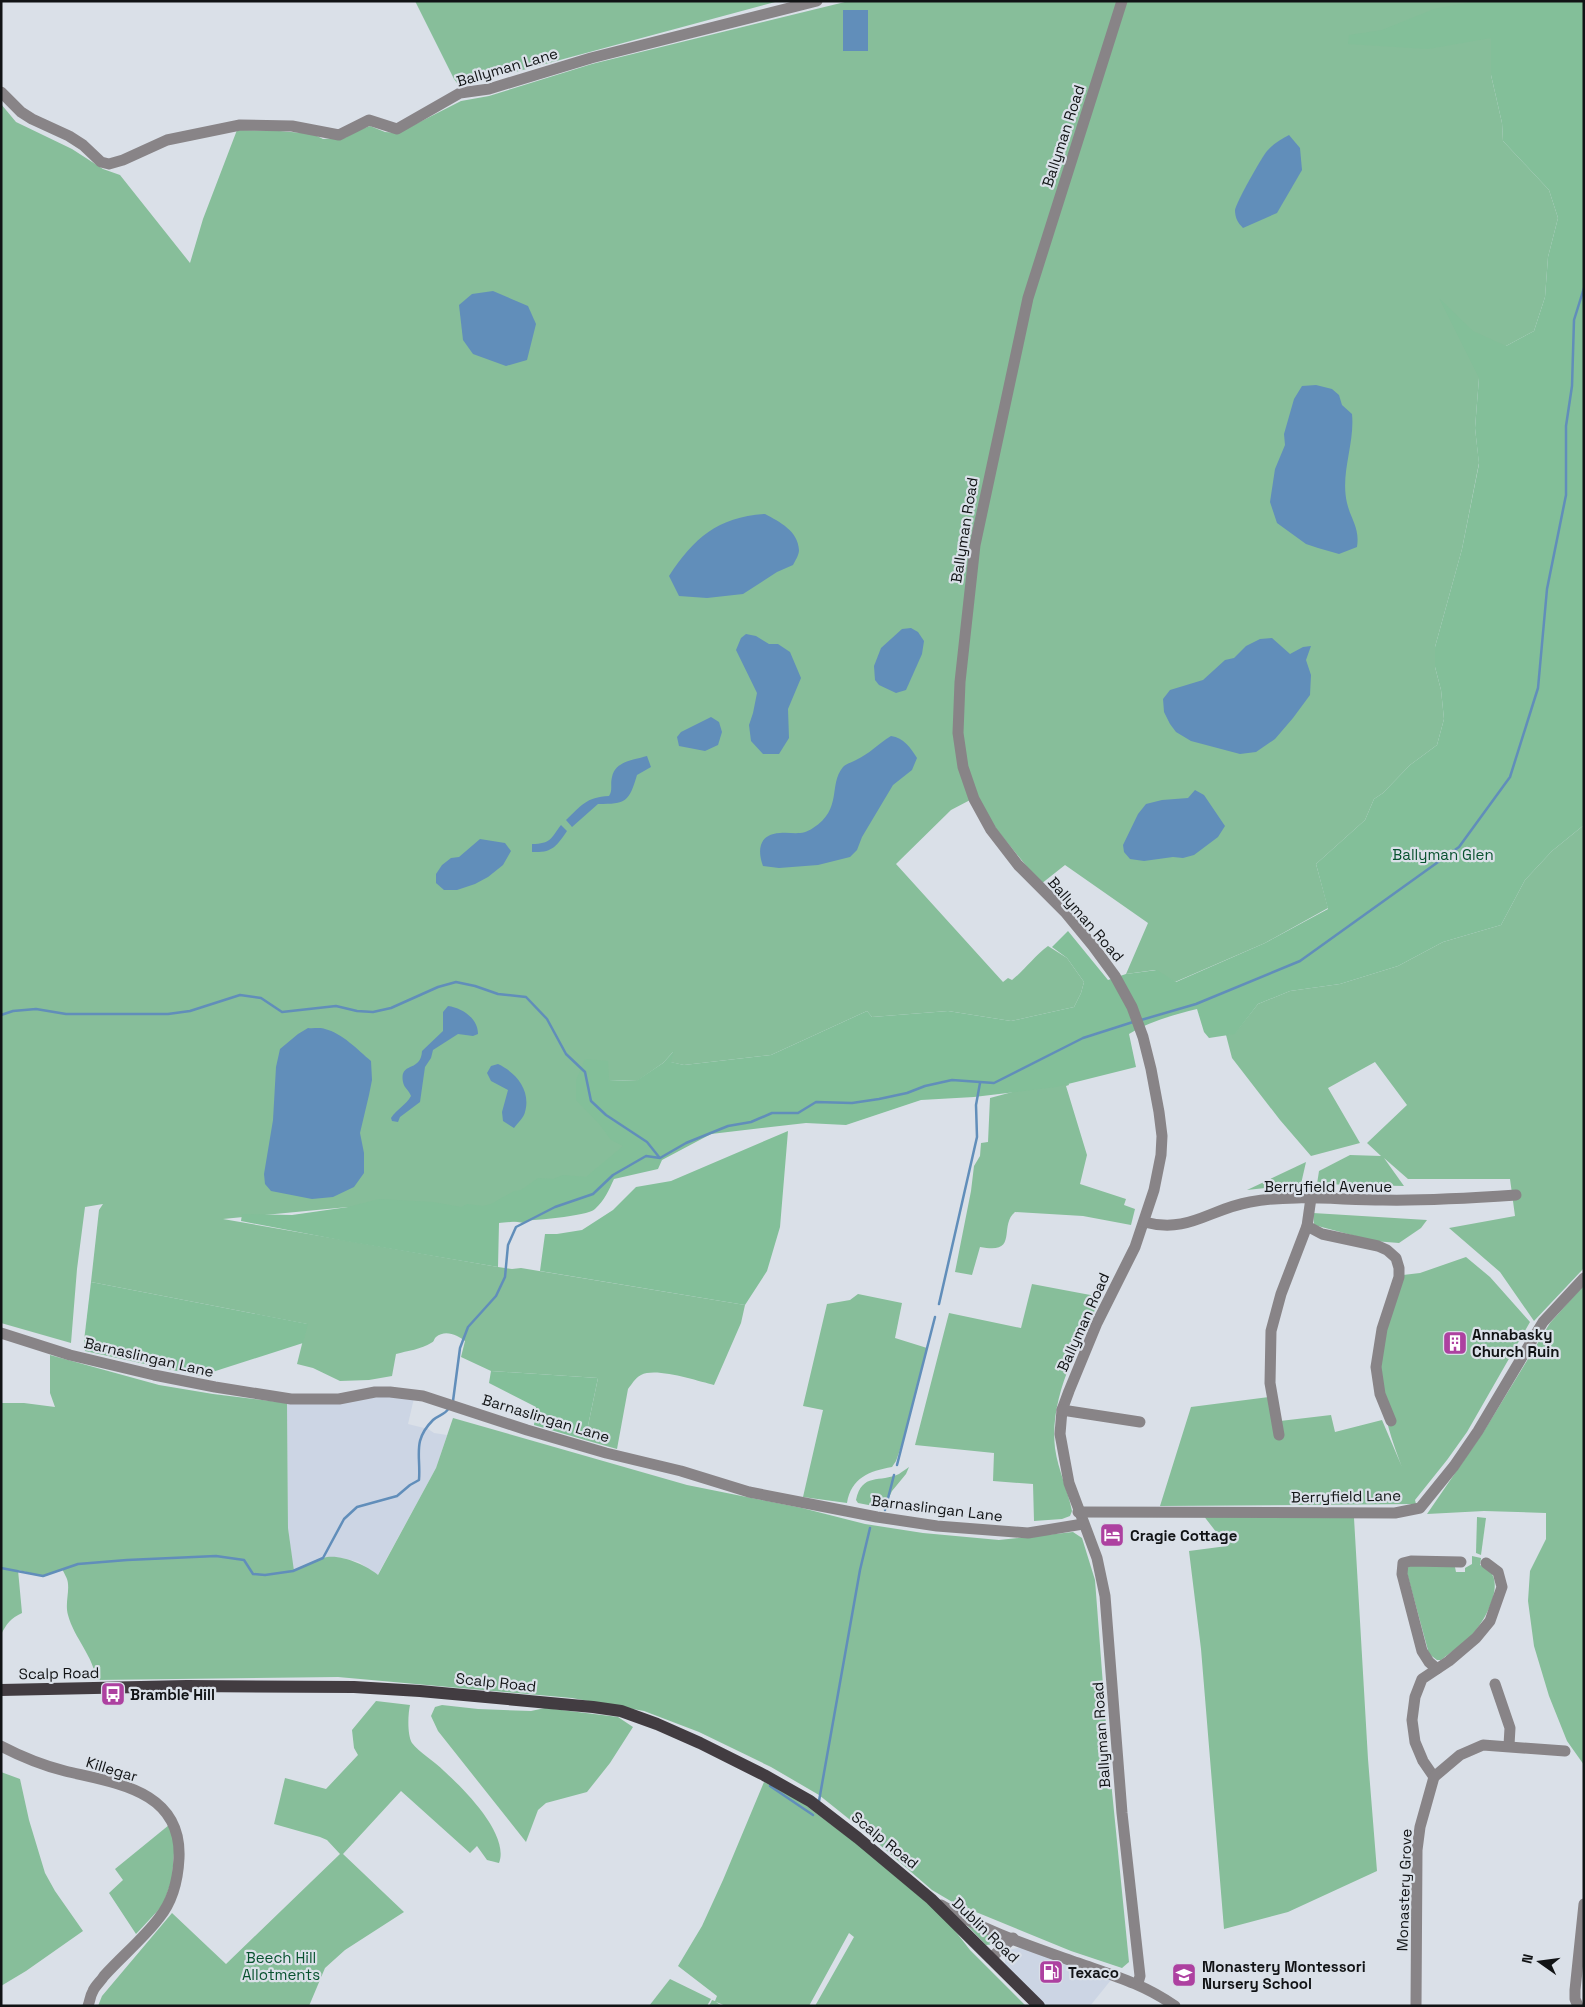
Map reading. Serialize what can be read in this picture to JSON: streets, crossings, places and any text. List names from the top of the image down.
{
  "streets": {
    "main road": ["Scalp Road", "Dublin Road"],
    "street": [
      "Ballyman Lane",
      "Ballyman Road",
      "Berryfield Avenue",
      "Barnaslingan Lane",
      "Berryfield Lane",
      "Killegar",
      "Monastery Grove"
    ]
  },
  "crossings": [
    ["Ballyman Road", "Berryfield Avenue"],
    ["Ballyman Road", "Barnaslingan Lane"],
    ["Ballyman Road", "Berryfield Lane"],
    ["Scalp Road", "Dublin Road"]
  ],
  "parks": ["Ballyman Glen", "Beech Hill Allotments"],
  "places": {
    "building": ["Annabasky Church Ruin"],
    "hotel": ["Cragie Cottage"],
    "bus stop": ["Bramble Hill"],
    "fuel station": ["Texaco"],
    "school or university": ["Monastery Montessori Nursery School"]
  },
  "north": "left"
}
